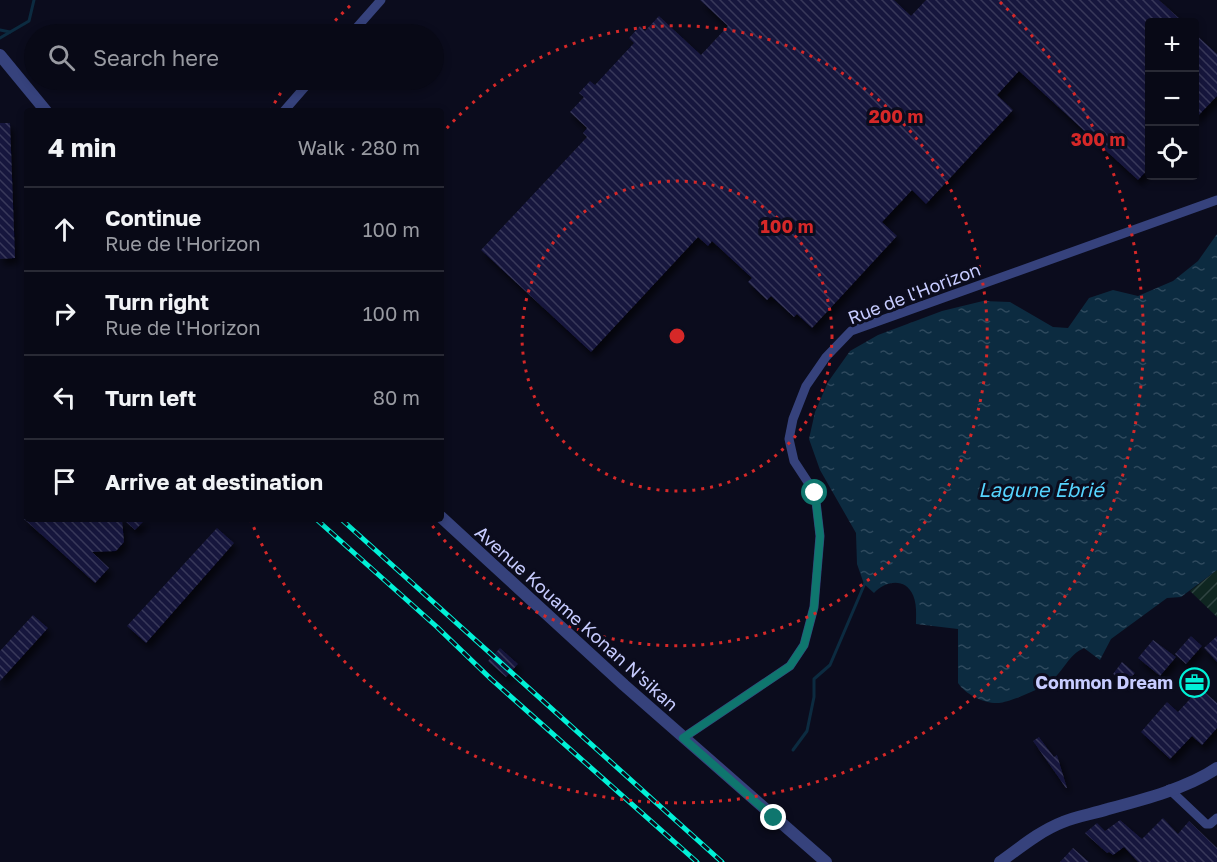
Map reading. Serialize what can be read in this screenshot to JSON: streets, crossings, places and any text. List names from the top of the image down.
{
  "streets": {
    "street": ["Rue de l'Horizon", "Avenue Kouame Konan N'sikan"]
  },
  "crossings": [
    ["Rue de l'Horizon", "Avenue Kouame Konan N'sikan"]
  ],
  "water": ["Lagune Ébrié"],
  "places": {
    "office": ["Common Dream"]
  },
  "page": {
    "map_buttons": ["+", "−"],
    "search": "Search here",
    "heading": ["4 min", "Walk · 280 m"],
    "list": [
      ["Continue", "Rue de l'Horizon", "100 m"],
      ["Turn right", "Rue de l'Horizon", "100 m"],
      ["Turn left", "80 m"],
      "Arrive at destination"
    ]
  },
  "rings": ["200 m", "300 m", "100 m"]
}
